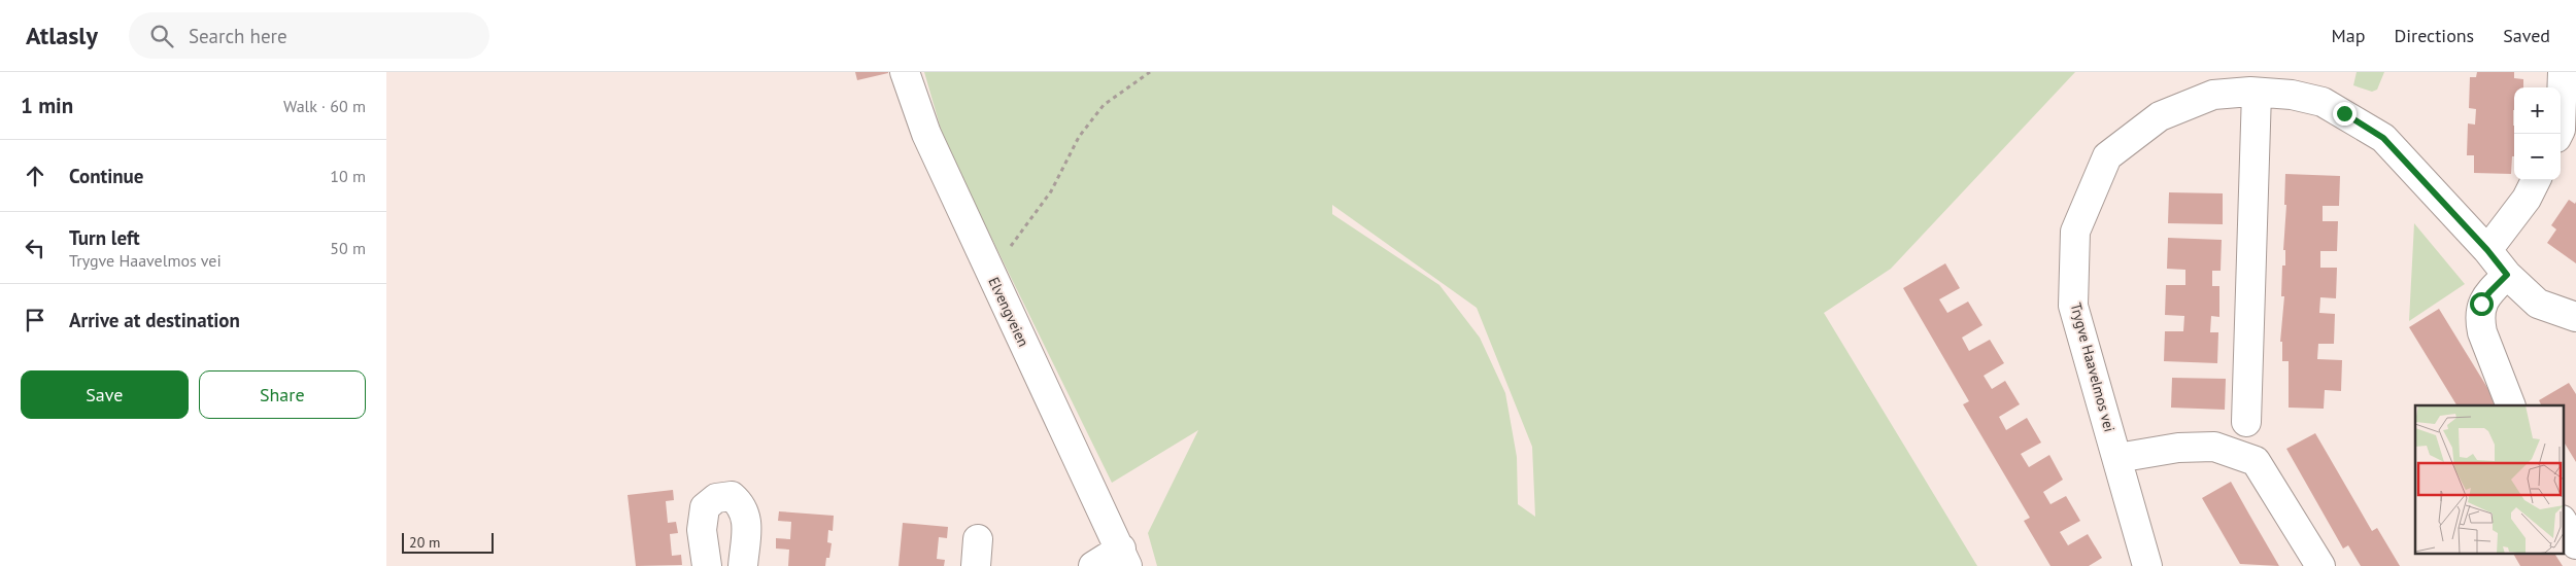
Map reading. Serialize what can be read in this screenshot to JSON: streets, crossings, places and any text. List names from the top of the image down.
{
  "streets": {
    "street": ["Elvengveien", "Trygve Haavelmos vei"]
  },
  "scale_bar": "20 m",
  "page": {
    "header": "Atlasly",
    "search": "Search here",
    "nav": ["Map", "Directions", "Saved"],
    "heading": ["1 min", "Walk · 60 m"],
    "map_buttons": ["+", "−"],
    "list": [
      ["Continue", "10 m"],
      ["Turn left", "Trygve Haavelmos vei", "50 m"],
      "Arrive at destination"
    ],
    "buttons": ["Save", "Share"],
    "scale": "20 m"
  }
}
